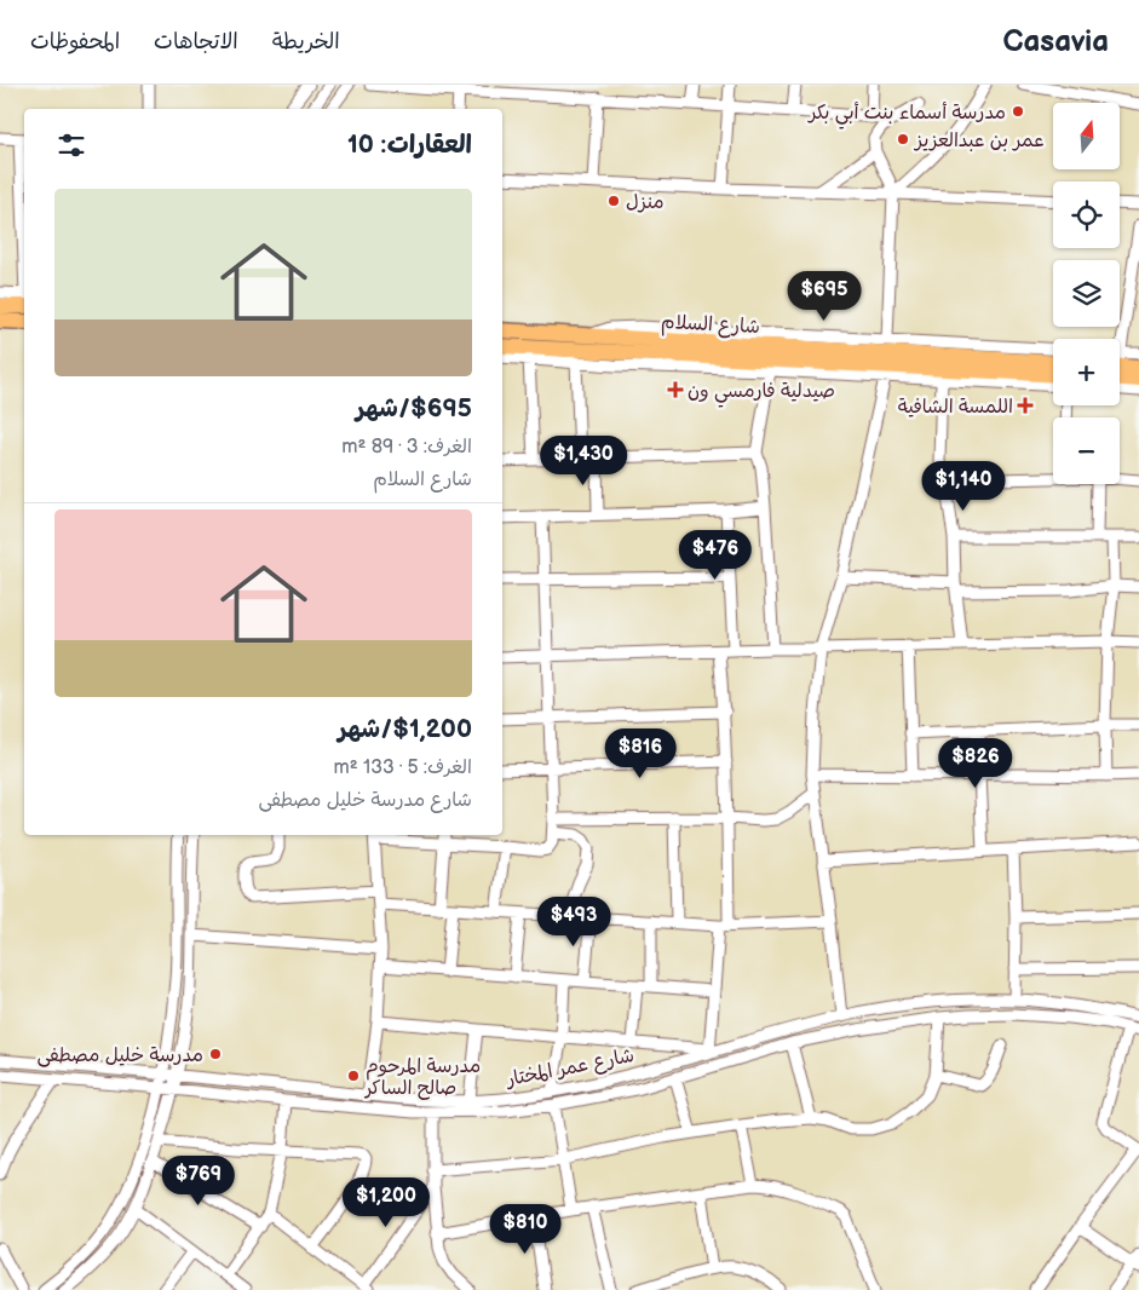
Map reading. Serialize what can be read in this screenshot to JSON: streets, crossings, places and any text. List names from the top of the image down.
{
  "streets": {
    "highway": ["شارع السلام"],
    "street": ["شارع عمر المختار"]
  },
  "places": {
    "other": [
      "مدرسة أسماء بنت أبي بكر",
      "عمر بن عبدالعزيز",
      "منزل",
      "مدرسة خليل مصطفى",
      "مدرسة المرحوم صالح الساكر"
    ],
    "health": ["صيدلية فارمسي ون", "اللمسة الشافية"]
  },
  "north": "top",
  "page": {
    "header": "Casavia",
    "nav": ["الخريطة", "الاتجاهات", "المحفوظات"],
    "map_buttons": ["+", "−"],
    "heading": "العقارات: 10",
    "list": [
      {
        "name": "$695/شهر",
        "note": "الغرف: 3 · 89 m² · شارع السلام"
      },
      {
        "name": "$1,200/شهر",
        "note": "الغرف: 5 · 133 m² · شارع مدرسة خليل مصطفى"
      }
    ],
    "price": [
      "$695",
      "$1,430",
      "$1,140",
      "$476",
      "$816",
      "$826",
      "$493",
      "$769",
      "$1,200",
      "$810"
    ]
  }
}
